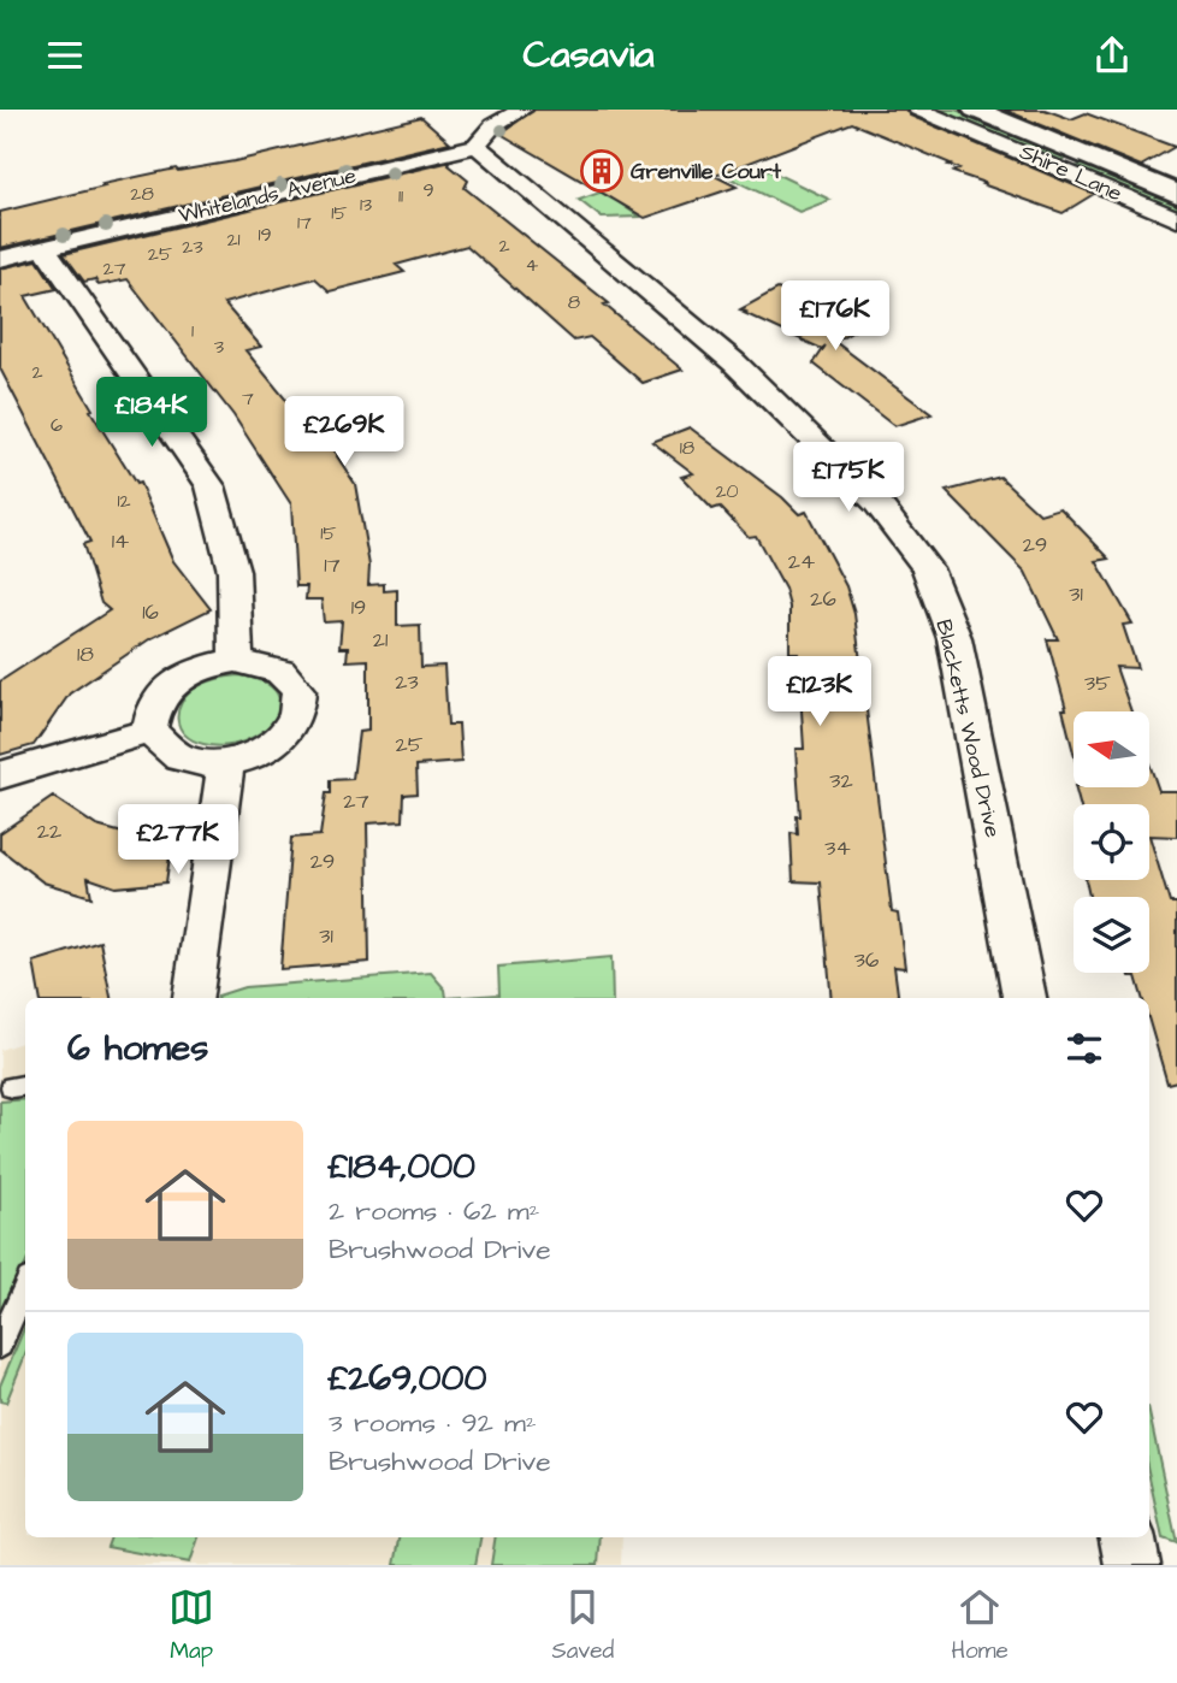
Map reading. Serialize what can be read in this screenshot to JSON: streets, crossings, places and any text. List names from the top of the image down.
{
  "streets": {
    "street": ["Shire Lane", "Whitelands Avenue", "Blacketts Wood Drive"]
  },
  "crossings": [
    ["Whitelands Avenue", "Blacketts Wood Drive"]
  ],
  "places": {
    "building": ["Grenville Court"]
  },
  "house_numbers": [
    "9",
    "28",
    "11",
    "13",
    "15",
    "17",
    "19",
    "21",
    "2",
    "23",
    "25",
    "4",
    "27",
    "8",
    "1",
    "3",
    "2",
    "7",
    "6",
    "18",
    "20",
    "12",
    "15",
    "14",
    "29",
    "24",
    "17",
    "31",
    "26",
    "19",
    "16",
    "21",
    "18",
    "23",
    "35",
    "25",
    "32",
    "27",
    "22",
    "34",
    "29",
    "31",
    "36"
  ],
  "north": "left",
  "page": {
    "header": "Casavia",
    "price": [
      "£176K",
      "£184K",
      "£269K",
      "£175K",
      "£123K",
      "£277K"
    ],
    "heading": "6 homes",
    "list": [
      {
        "name": "£184,000",
        "note": "2 rooms · 62 m² · Brushwood Drive"
      },
      {
        "name": "£269,000",
        "note": "3 rooms · 92 m² · Brushwood Drive"
      }
    ],
    "tabs": ["Map", "Saved", "Home"]
  }
}
